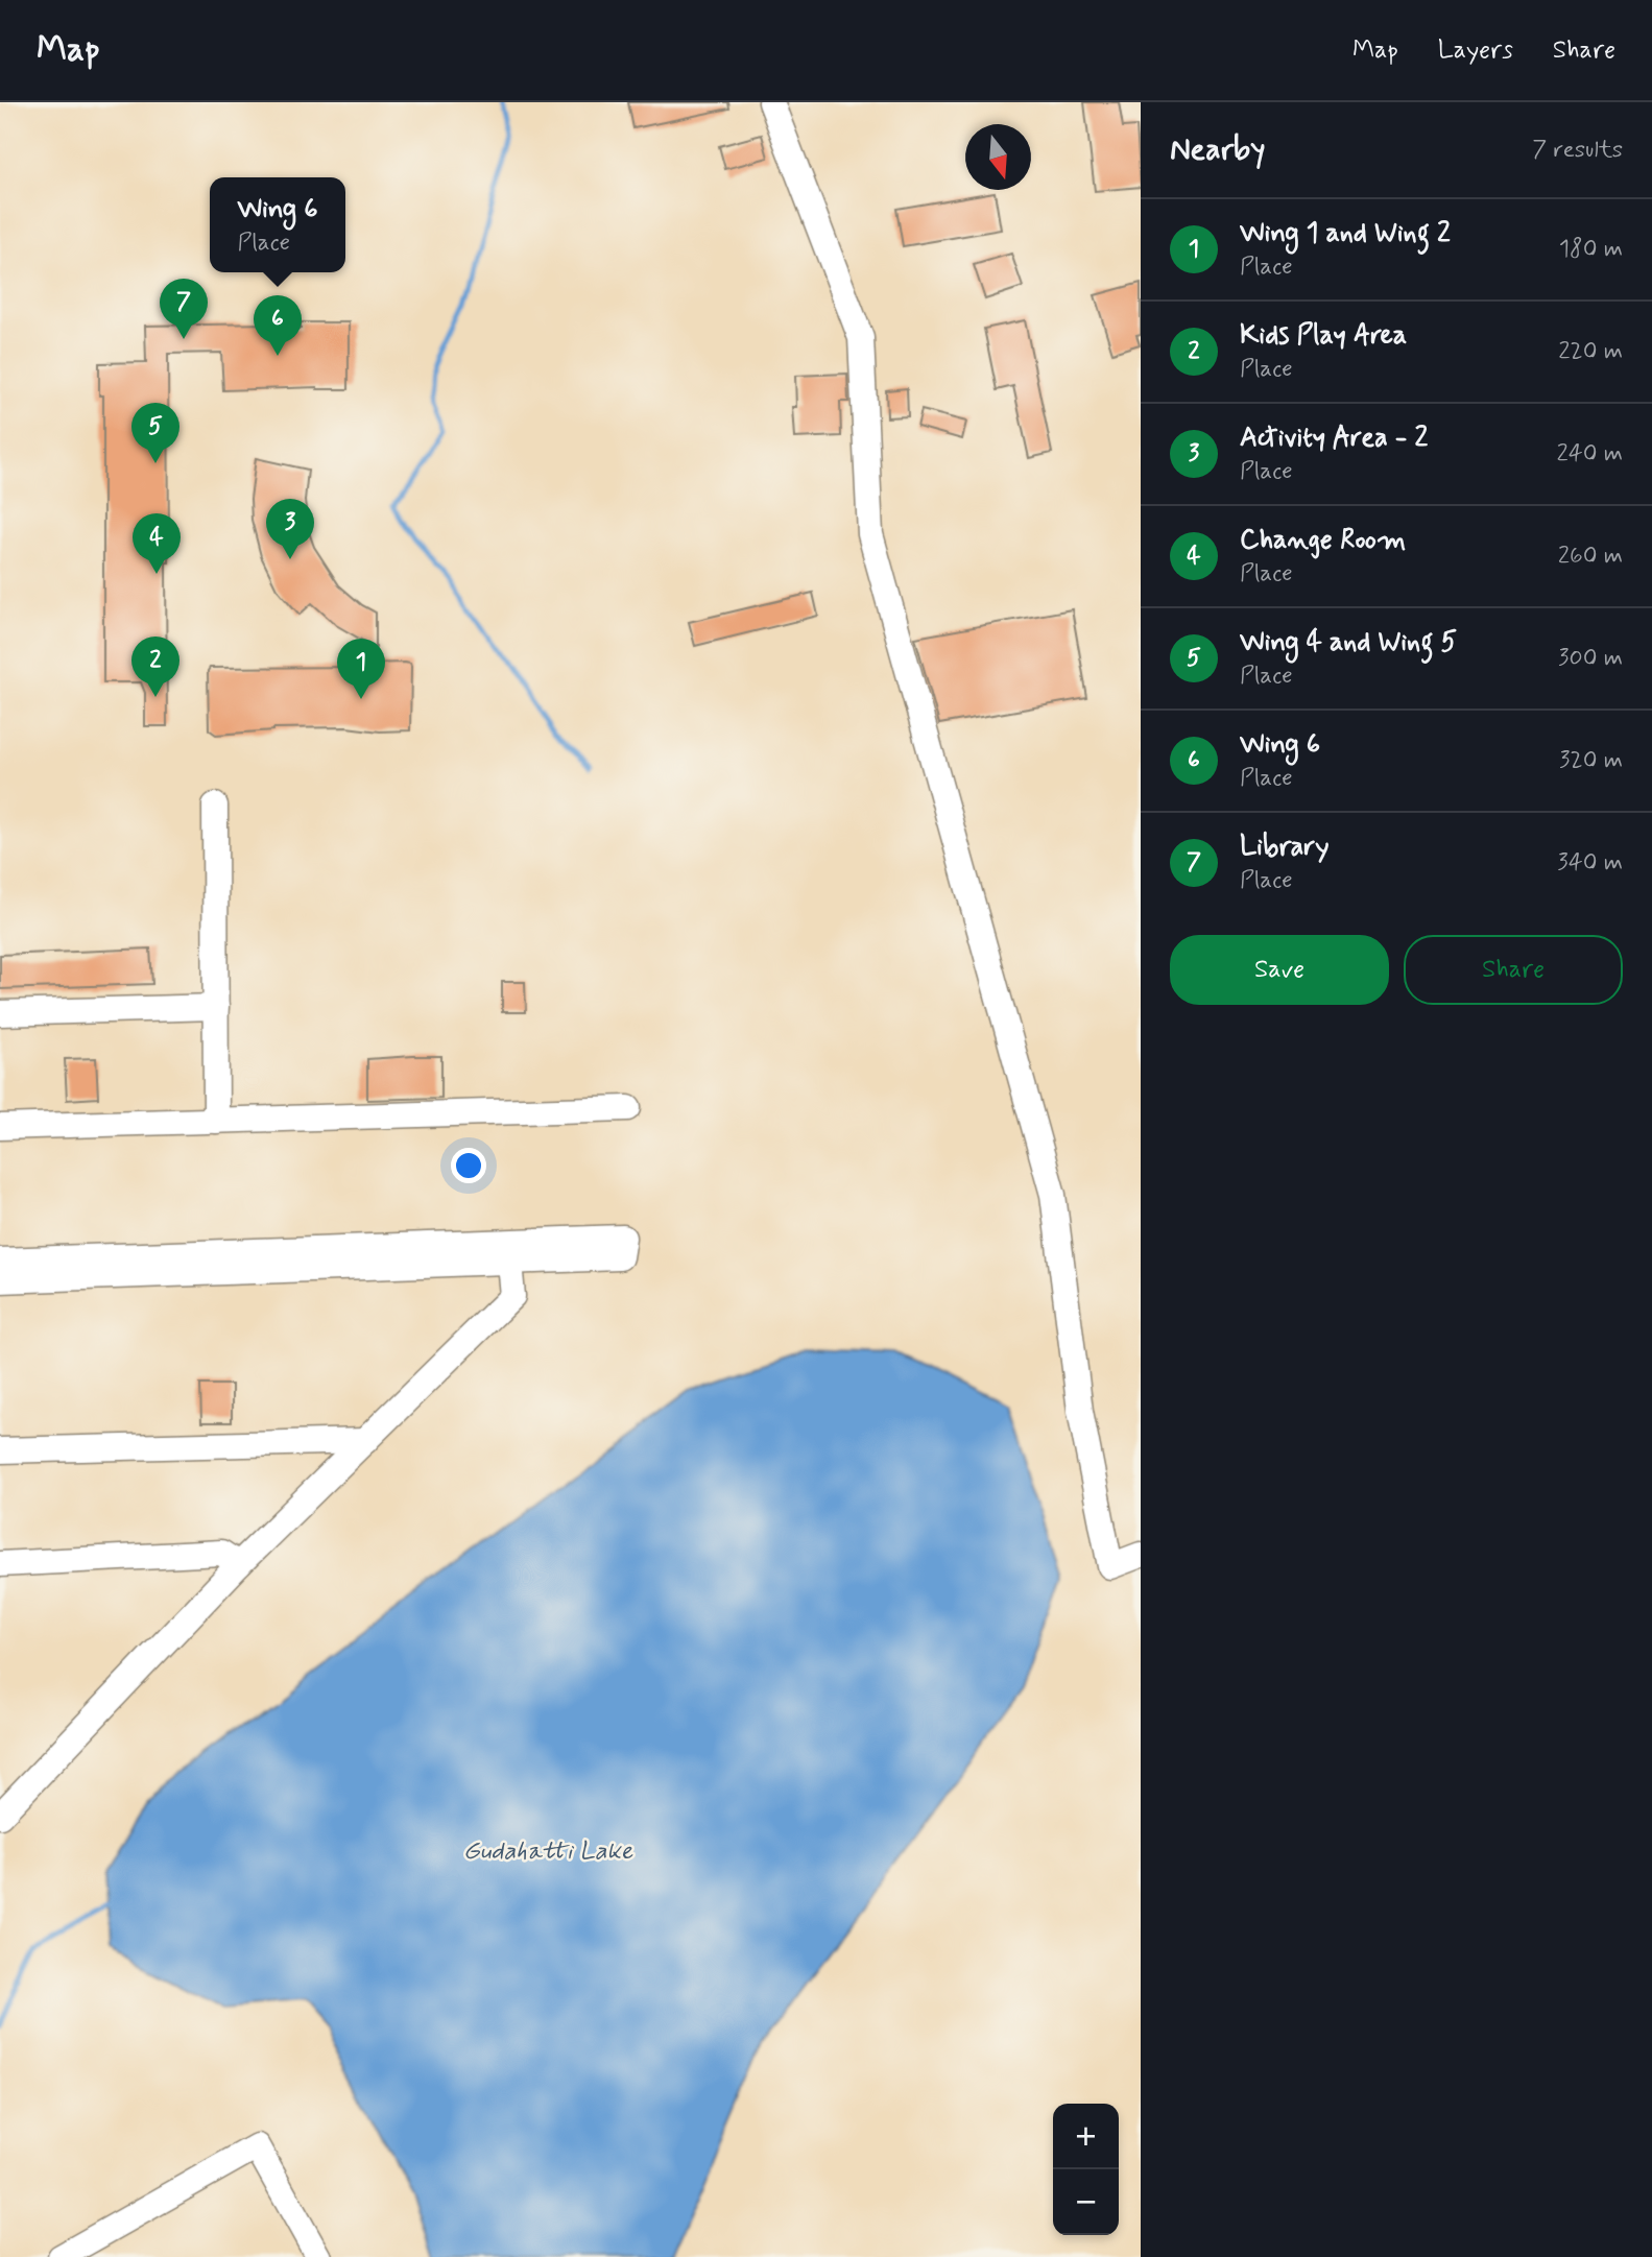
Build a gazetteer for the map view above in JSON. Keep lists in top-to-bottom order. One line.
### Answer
{"water":["Gudahatti Lake"],"north":"bottom","page":{"header":"Map","nav":["Map","Layers","Share"],"heading":["Nearby","7 results"],"popup":["Wing 6","Place"],"list":[{"mark":"1","name":"Wing 1 and Wing 2","note":"Place","value":"180 m"},{"mark":"2","name":"Kids Play Area","note":"Place","value":"220 m"},{"mark":"3","name":"Activity Area - 2","note":"Place","value":"240 m"},{"mark":"4","name":"Change Room","note":"Place","value":"260 m"},{"mark":"5","name":"Wing 4 and Wing 5","note":"Place","value":"300 m"},{"mark":"6","name":"Wing 6","note":"Place","value":"320 m"},{"mark":"7","name":"Library","note":"Place","value":"340 m"}],"pins":["7","6","5","3","4","2","1"],"buttons":["Save","Share"],"map_buttons":["+","−"]}}
